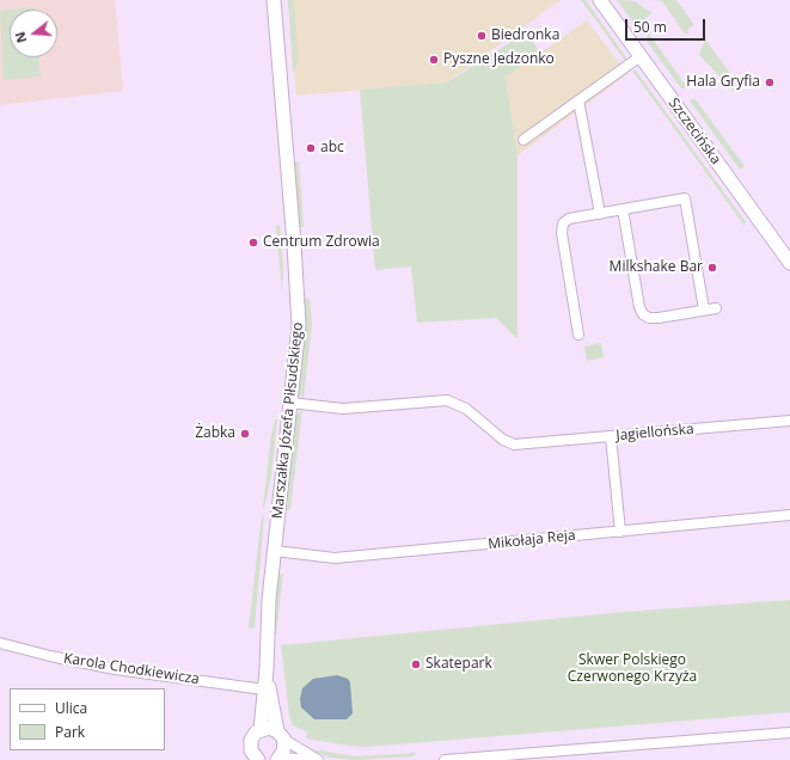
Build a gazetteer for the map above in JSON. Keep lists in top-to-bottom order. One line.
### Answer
{"streets":{"street":["Szczecińska","Marszałka Józefa Piłsudskiego","Jagiellońska","Mikołaja Reja","Karola Chodkiewicza"]},"crossings":[["Marszałka Józefa Piłsudskiego","Jagiellońska"],["Marszałka Józefa Piłsudskiego","Mikołaja Reja"],["Marszałka Józefa Piłsudskiego","Karola Chodkiewicza"]],"parks":["Skwer Polskiego Czerwonego Krzyża"],"places":["Biedronka","Pyszne Jedzonko","Hala Gryfia","abc","Centrum Zdrowia","Milkshake Bar","Żabka","Skatepark"],"legend":["Ulica","Park"],"scale_bar":"50 m","north":"left"}
